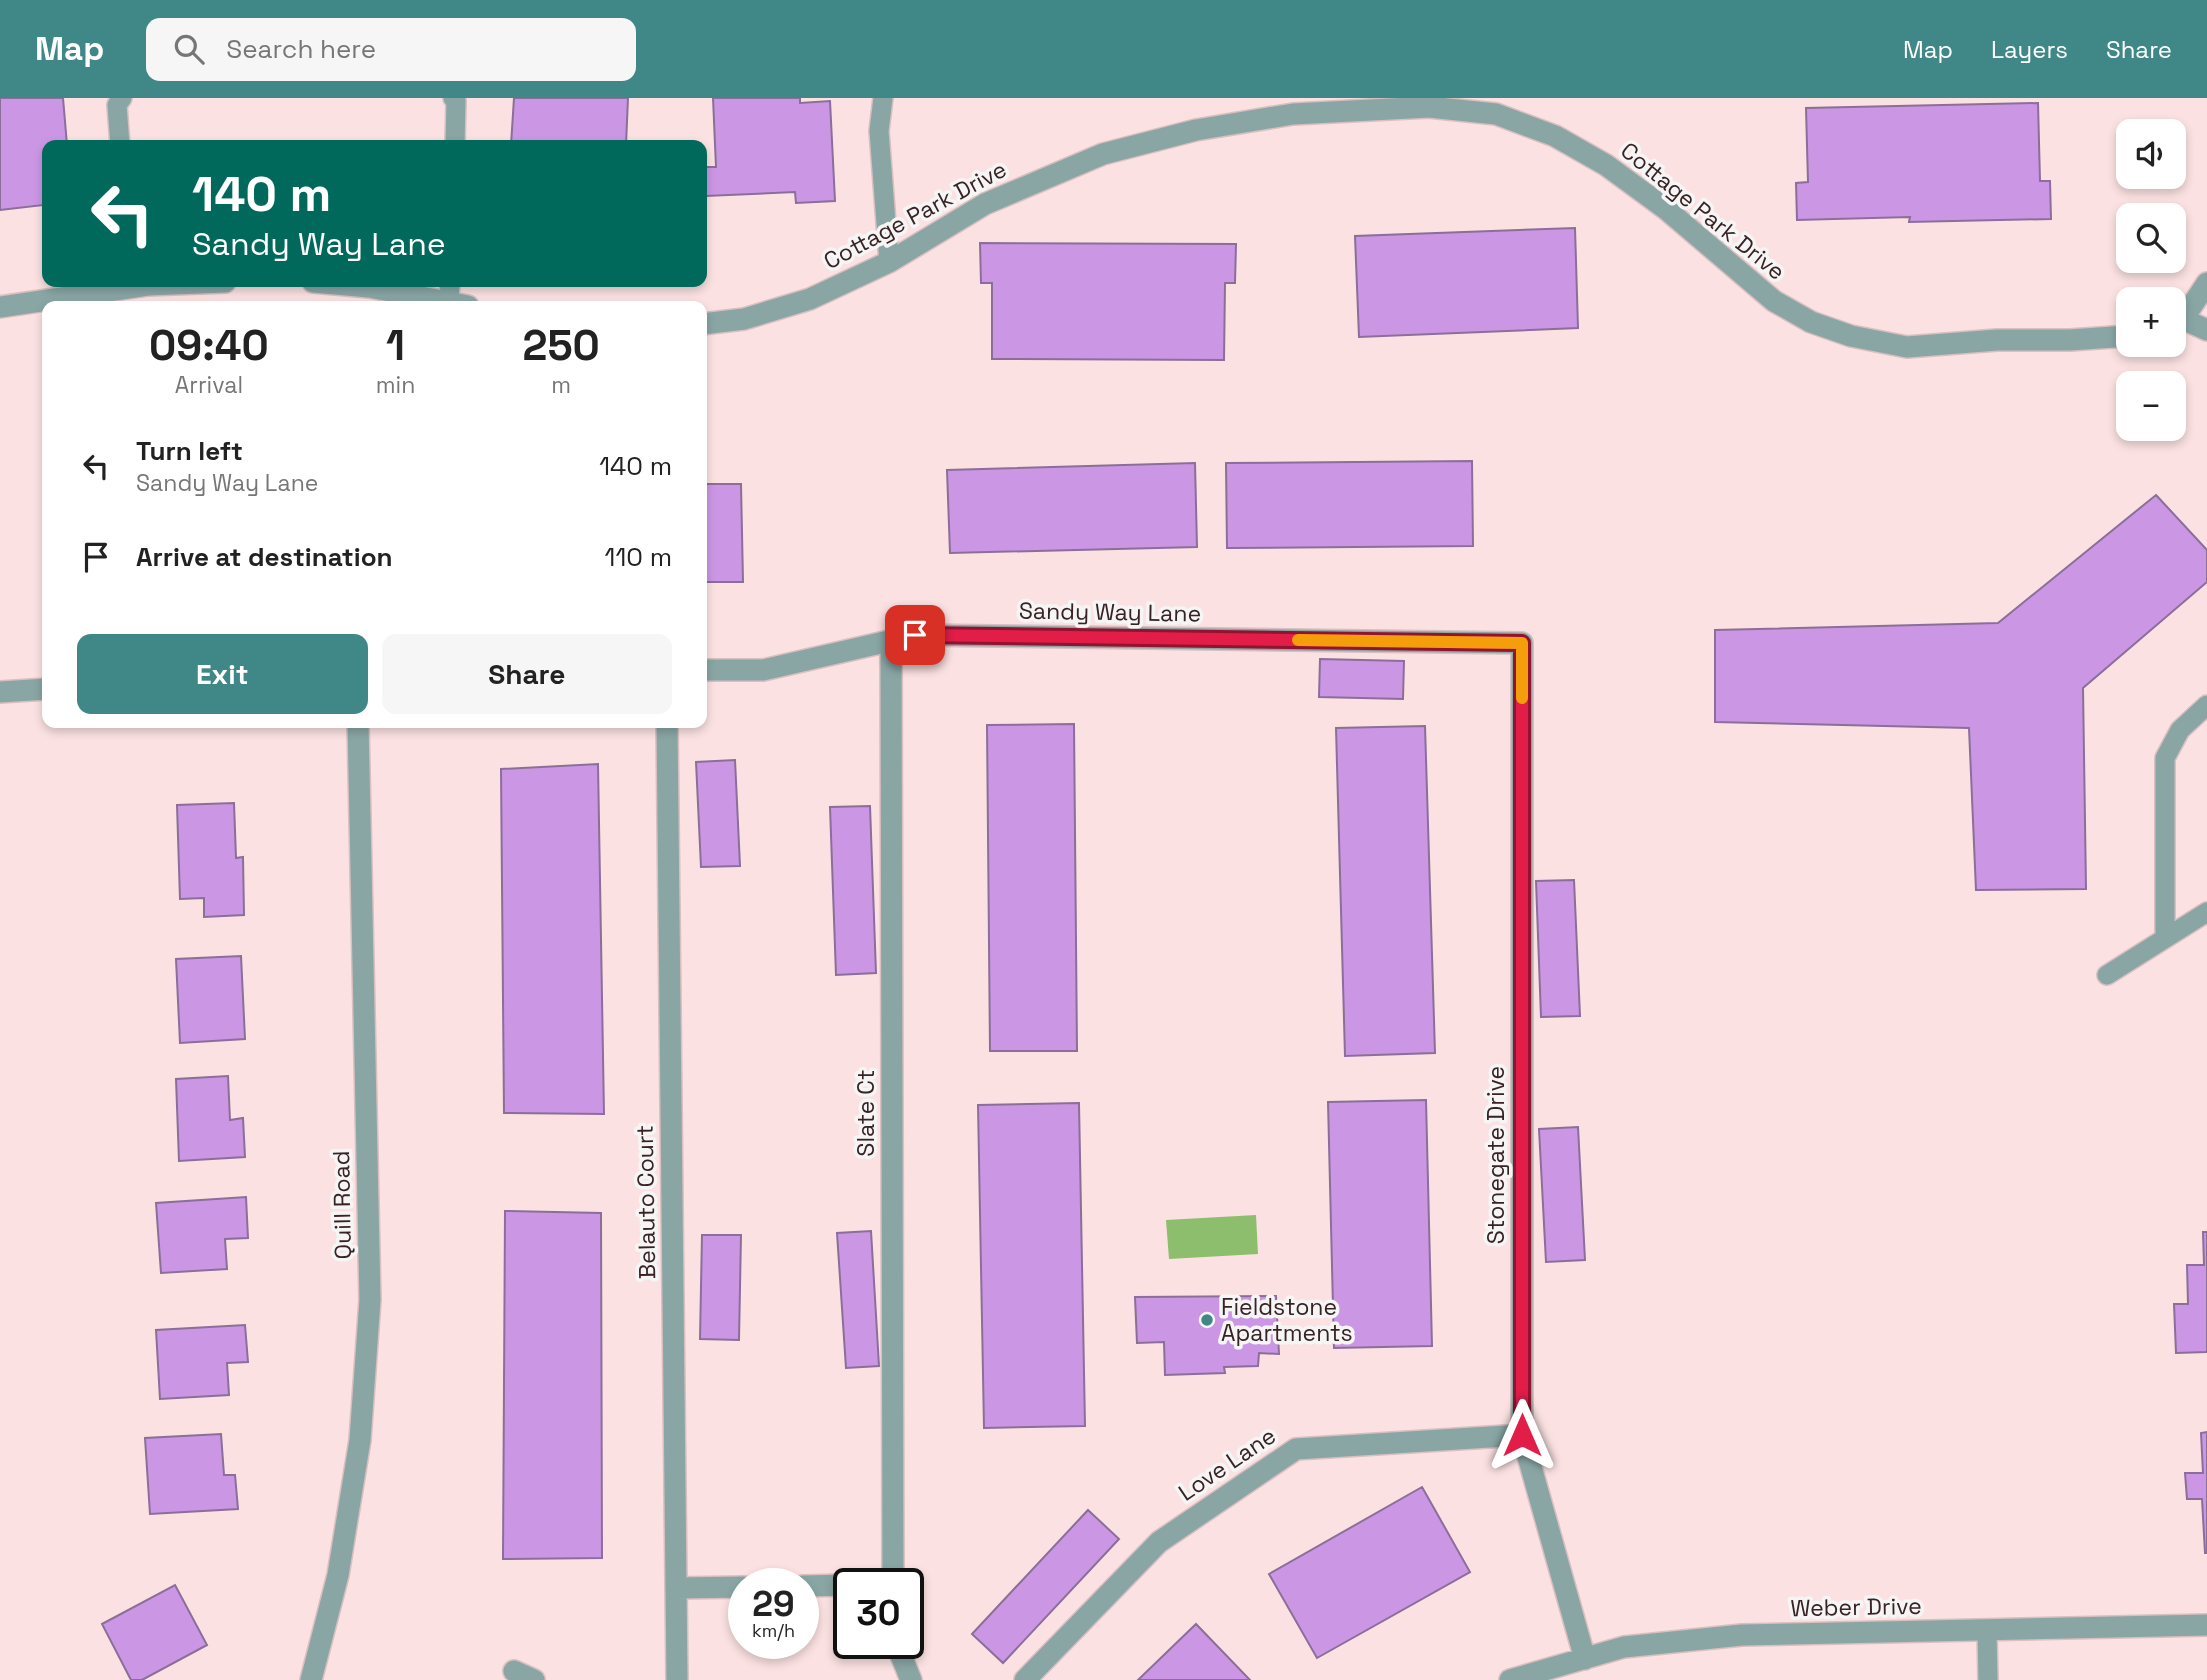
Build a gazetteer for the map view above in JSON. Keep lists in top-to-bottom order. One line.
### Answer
{"streets":{"street":["Cottage Park Drive","Sandy Way Lane","Slate Ct","Stonegate Drive","Belauto Court","Quill Road","Love Lane","Weber Drive"]},"crossings":[["Sandy Way Lane","Slate Ct"],["Sandy Way Lane","Stonegate Drive"],["Stonegate Drive","Love Lane"],["Stonegate Drive","Weber Drive"]],"places":["Fieldstone Apartments"],"page":{"header":"Map","search":"Search here","nav":["Map","Layers","Share"],"map_buttons":["+","−"],"turn":["140 m","Sandy Way Lane"],"eta":["09:40","Arrival","1","min","250","m"],"list":[{"name":"Turn left","note":"Sandy Way Lane","value":"140 m"},{"name":"Arrive at destination","value":"110 m"}],"buttons":["Exit","Share"],"speed":"29 km/h","limit":"30"}}
